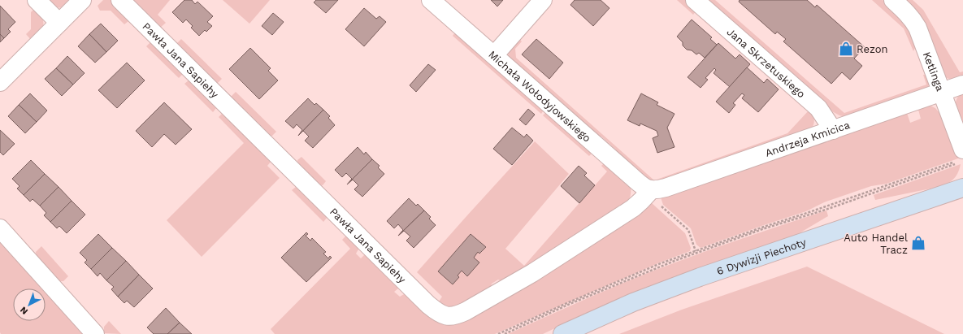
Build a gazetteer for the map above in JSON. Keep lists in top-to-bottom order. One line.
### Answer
{"streets":{"street":["Pawła Jana Sapiehy","Jana Skrzetuskiego","Ketlinga","Michała Wołodyjowskiego","Andrzeja Kmicica","6 Dywizji Piechoty"]},"crossings":[["Pawła Jana Sapiehy","Michała Wołodyjowskiego"],["Pawła Jana Sapiehy","Andrzeja Kmicica"],["Jana Skrzetuskiego","Andrzeja Kmicica"],["Ketlinga","Andrzeja Kmicica"],["Michała Wołodyjowskiego","Andrzeja Kmicica"]],"places":{"shop":["Rezon","Auto Handel Tracz"]},"north":"bottom left"}
